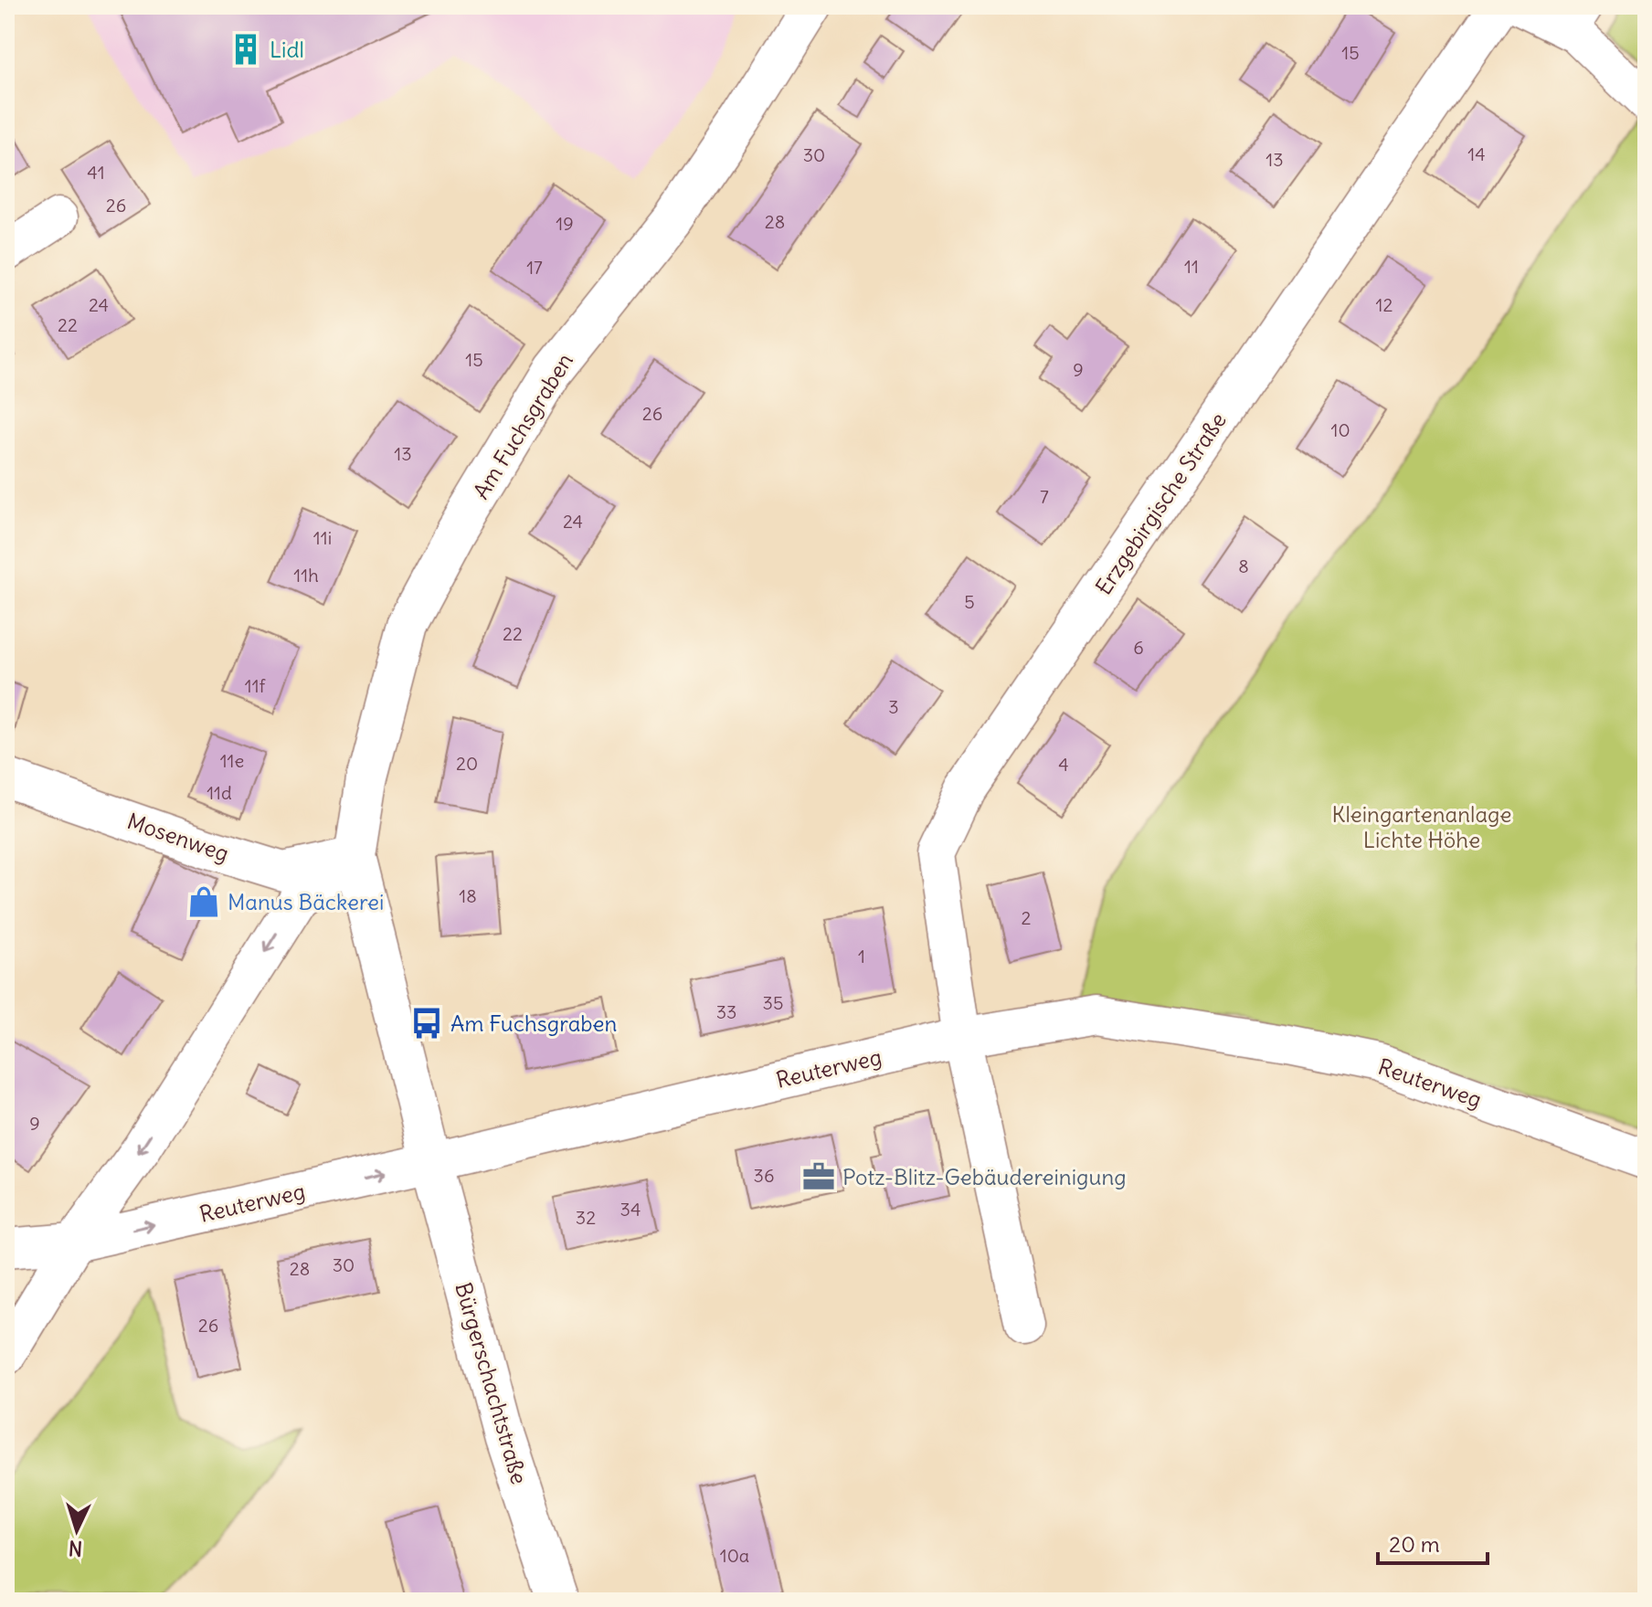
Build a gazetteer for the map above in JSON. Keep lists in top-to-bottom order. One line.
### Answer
{"streets":{"main road":["Am Fuchsgraben","Bürgerschachtstraße"],"street":["Erzgebirgische Straße","Mosenweg","Reuterweg"]},"crossings":[["Am Fuchsgraben","Mosenweg"],["Am Fuchsgraben","Reuterweg"],["Am Fuchsgraben","Bürgerschachtstraße"],["Erzgebirgische Straße","Reuterweg"],["Reuterweg","Bürgerschachtstraße"]],"parks":["Kleingartenanlage Lichte Höhe"],"places":{"building":["Lidl"],"shop":["Manus Bäckerei"],"bus stop":["Am Fuchsgraben"],"office":["Potz-Blitz-Gebäudereinigung"]},"house_numbers":["15","14","30","13","41","26","28","19","11","17","24","12","22","15","9","26","10","13","7","24","11i","8","11h","5","22","6","11f","3","11e","20","4","11d","18","2","1","35","33","9","36","34","32","30","28","26","10a"],"scale_bar":"20 m","north":"bottom"}
